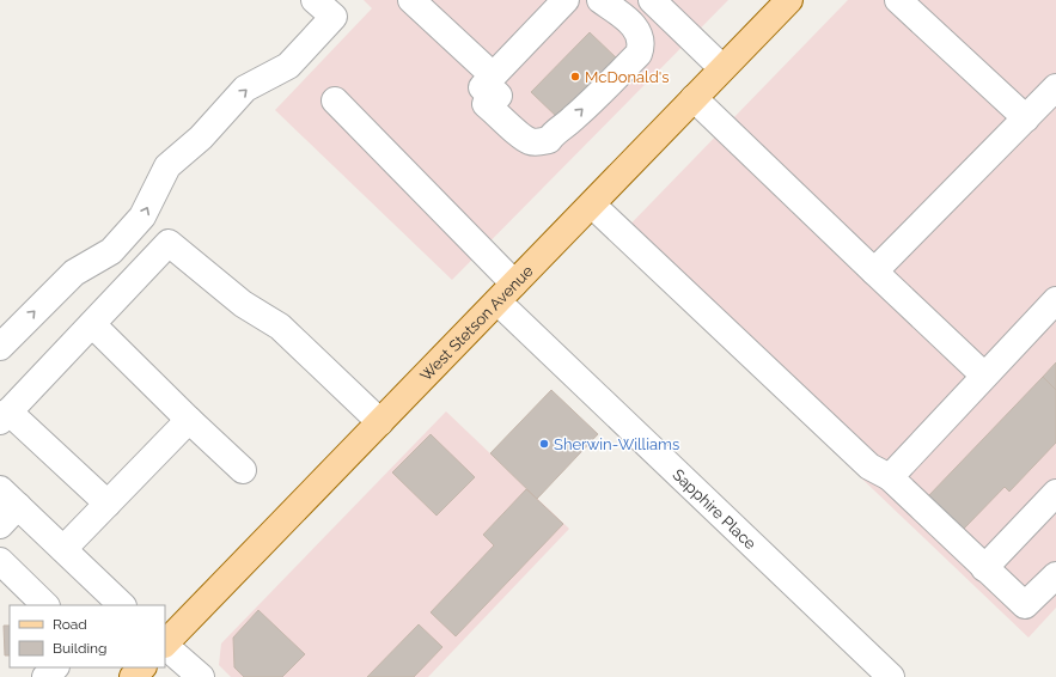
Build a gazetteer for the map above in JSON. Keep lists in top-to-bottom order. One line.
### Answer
{"streets":{"main road":["West Stetson Avenue"],"street":["Sapphire Place"]},"crossings":[["West Stetson Avenue","Sapphire Place"]],"places":["McDonald's","Sherwin-Williams"],"legend":["Road","Building"]}
